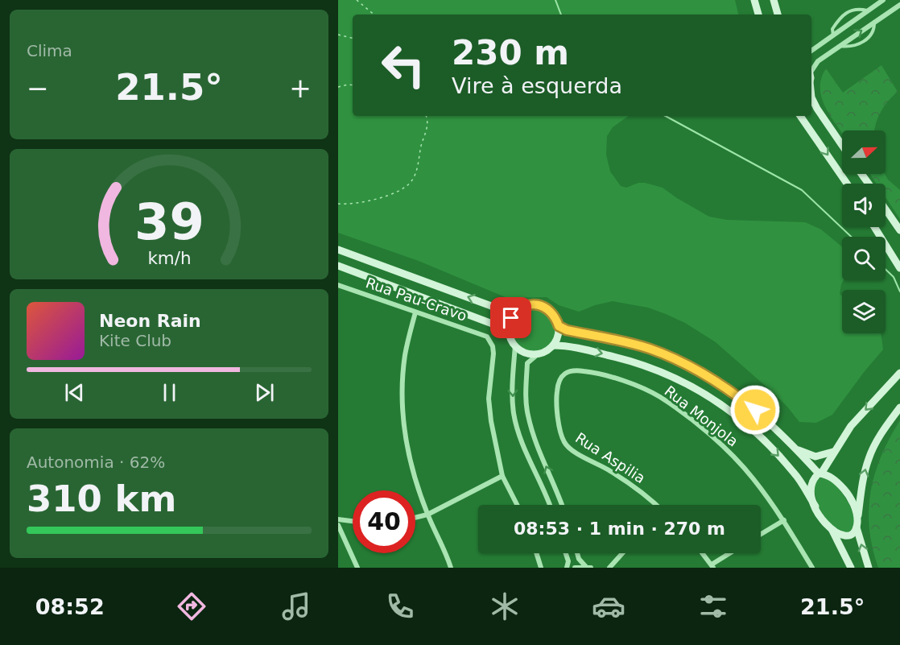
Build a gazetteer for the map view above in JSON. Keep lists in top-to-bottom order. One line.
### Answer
{"streets":{"street":["Rua Pau-Cravo","Rua Monjola","Rua Aspilia"]},"crossings":[["Rua Monjola","Rua Aspilia"]],"north":"right","page":{"tile":["Clima",["Autonomia · 62%","310 km"]],"turn":["230 m","Vire à esquerda"],"heat":["−","21.5°","+"],"song":["Neon Rain","Kite Club"],"limit":"40","trip":"08:53 · 1 min · 270 m","tabs":["08:52","21.5°"],"gauge":["39","km/h"]}}
